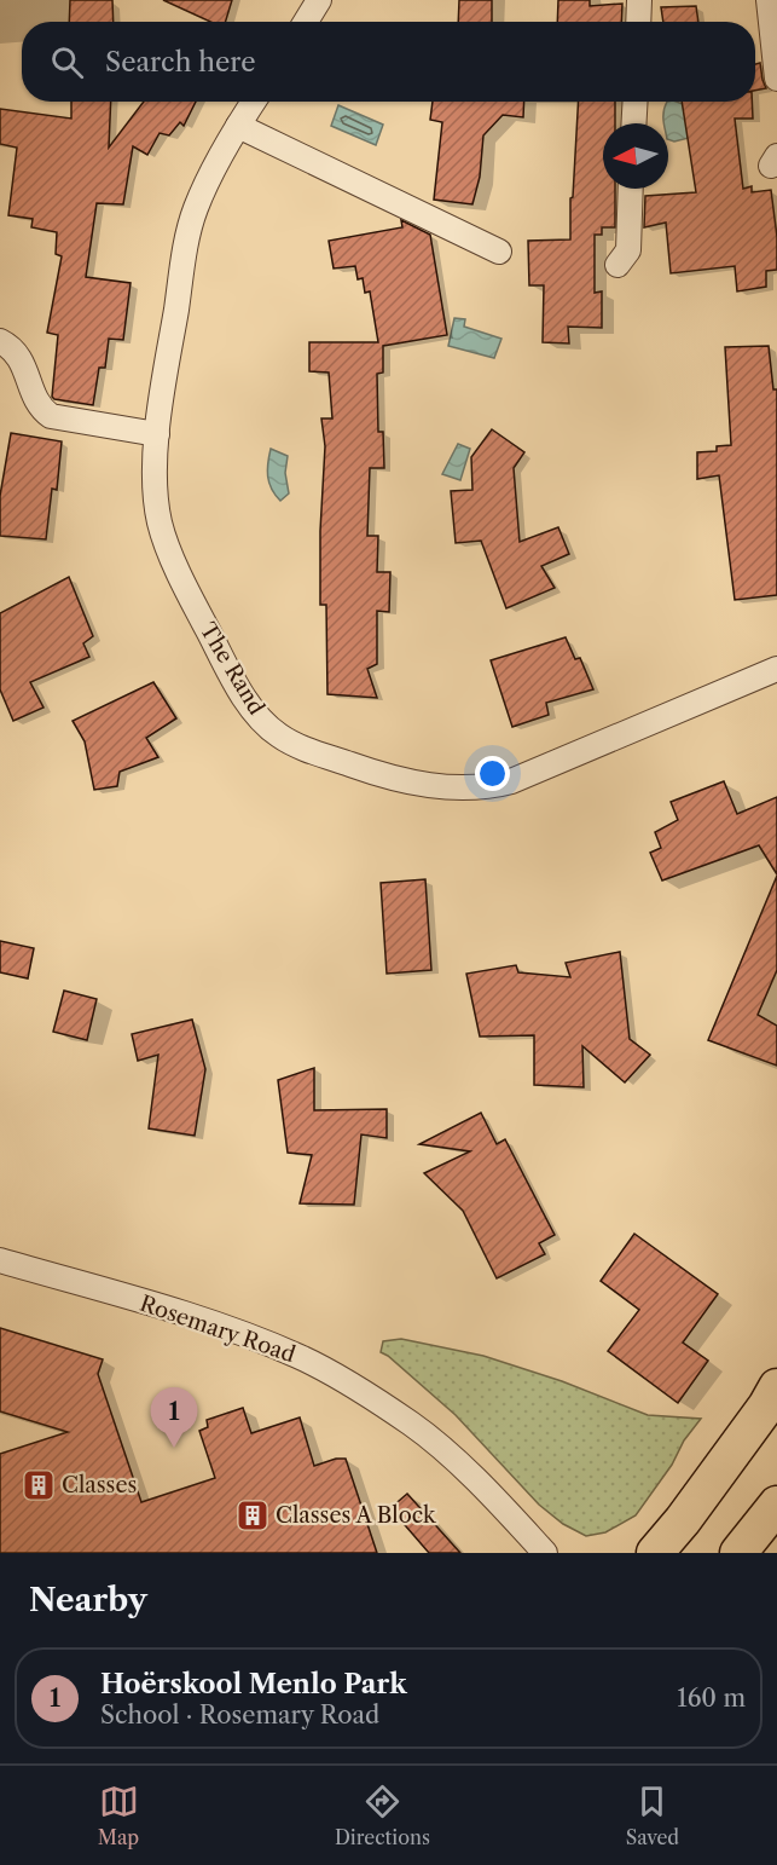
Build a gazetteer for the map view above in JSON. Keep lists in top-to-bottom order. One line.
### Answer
{"streets":{"street":["The Rand","Rosemary Road"]},"places":{"building":["Classes","Classes A Block"]},"north":"left","page":{"search":"Search here","pins":"1","heading":"Nearby","list":[{"mark":"1","name":"Hoërskool Menlo Park","note":"School · Rosemary Road","value":"160 m"}],"nav":["Map","Directions","Saved"]}}
